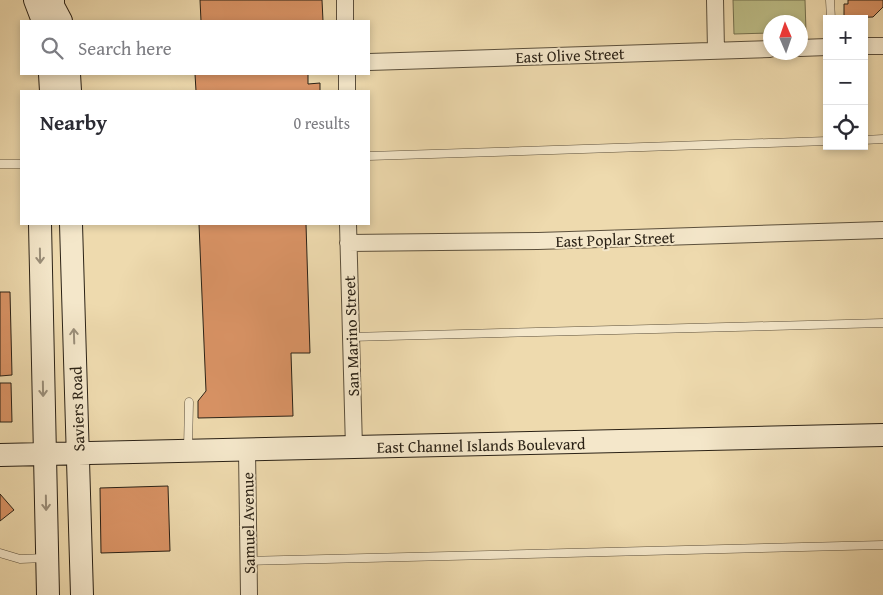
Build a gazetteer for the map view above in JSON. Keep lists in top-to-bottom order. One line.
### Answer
{"streets":{"main road":["Saviers Road","East Channel Islands Boulevard"],"street":["East Olive Street","East Poplar Street","San Marino Street","Samuel Avenue"]},"crossings":[["East Poplar Street","San Marino Street"],["San Marino Street","East Channel Islands Boulevard"],["Saviers Road","East Channel Islands Boulevard"],["East Channel Islands Boulevard","Samuel Avenue"]],"north":"top","page":{"map_buttons":["+","−"],"search":"Search here","heading":["Nearby","0 results"]}}
